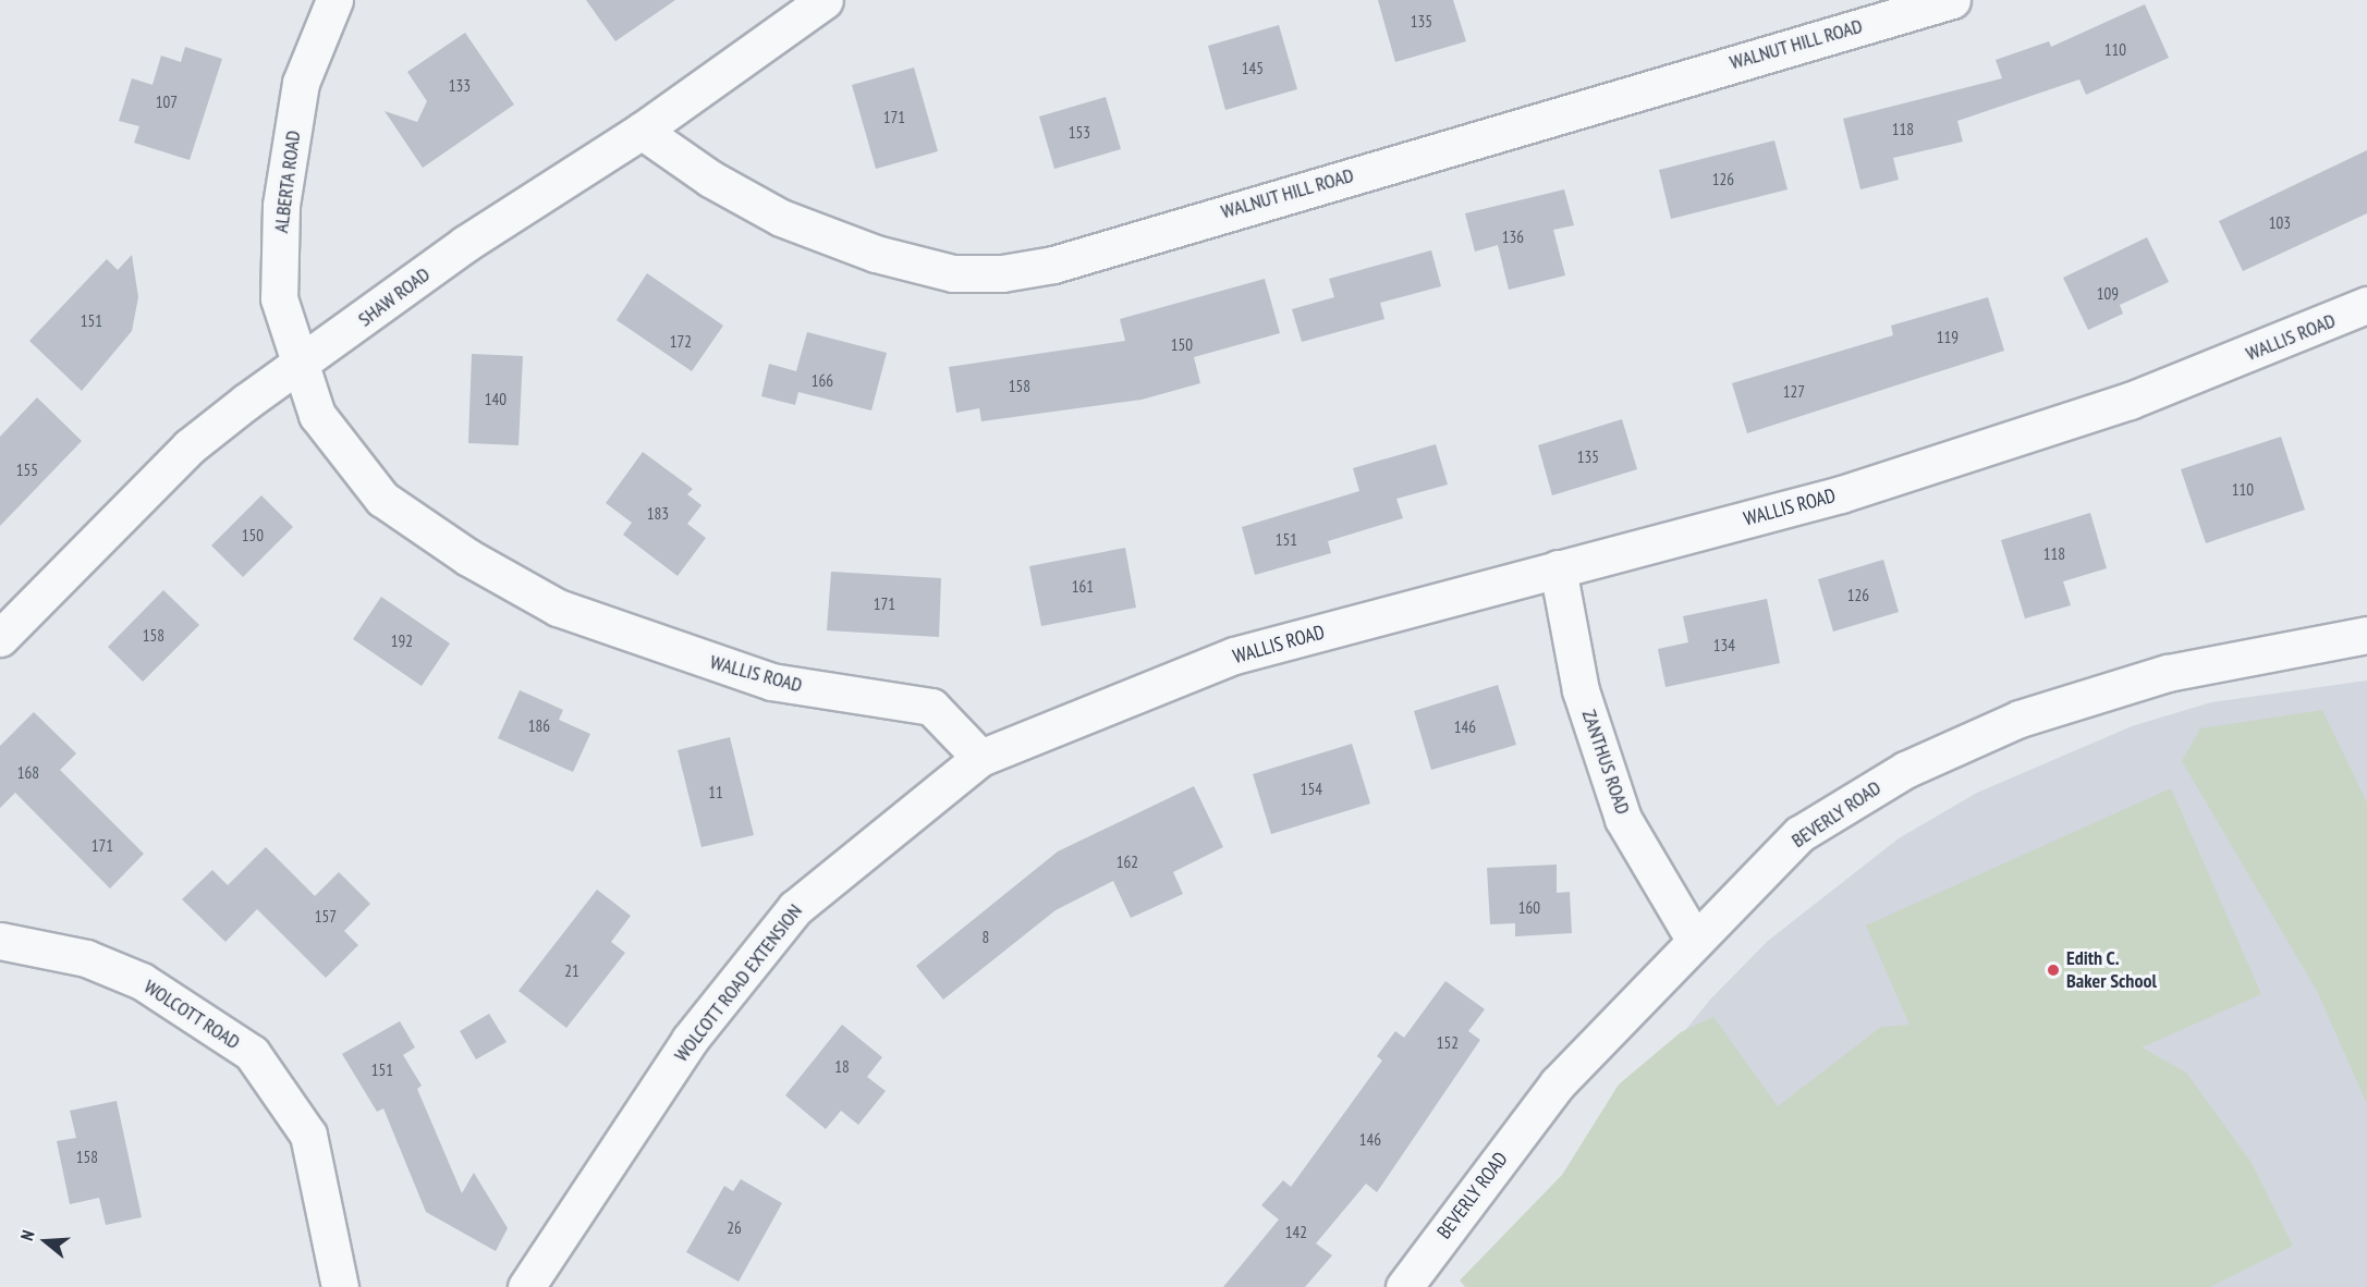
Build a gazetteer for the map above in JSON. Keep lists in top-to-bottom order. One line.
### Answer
{"streets":{"street":["WALNUT HILL ROAD","ALBERTA ROAD","SHAW ROAD","WALLIS ROAD","ZANTHUS ROAD","BEVERLY ROAD","WOLCOTT ROAD EXTENSION","WOLCOTT ROAD"]},"crossings":[["WALNUT HILL ROAD","SHAW ROAD"],["ALBERTA ROAD","SHAW ROAD"],["ALBERTA ROAD","WALLIS ROAD"],["SHAW ROAD","WALLIS ROAD"],["WALLIS ROAD","ZANTHUS ROAD"],["WALLIS ROAD","WOLCOTT ROAD EXTENSION"],["ZANTHUS ROAD","BEVERLY ROAD"]],"places":["Edith C. Baker School"],"house_numbers":["135","110","145","133","107","171","118","153","126","103","136","109","151","119","172","150","166","158","127","140","135","155","110","183","150","151","118","161","126","171","158","192","134","186","146","168","154","11","171","162","160","157","8","21","152","18","151","146","158","26","142"],"north":"left"}
